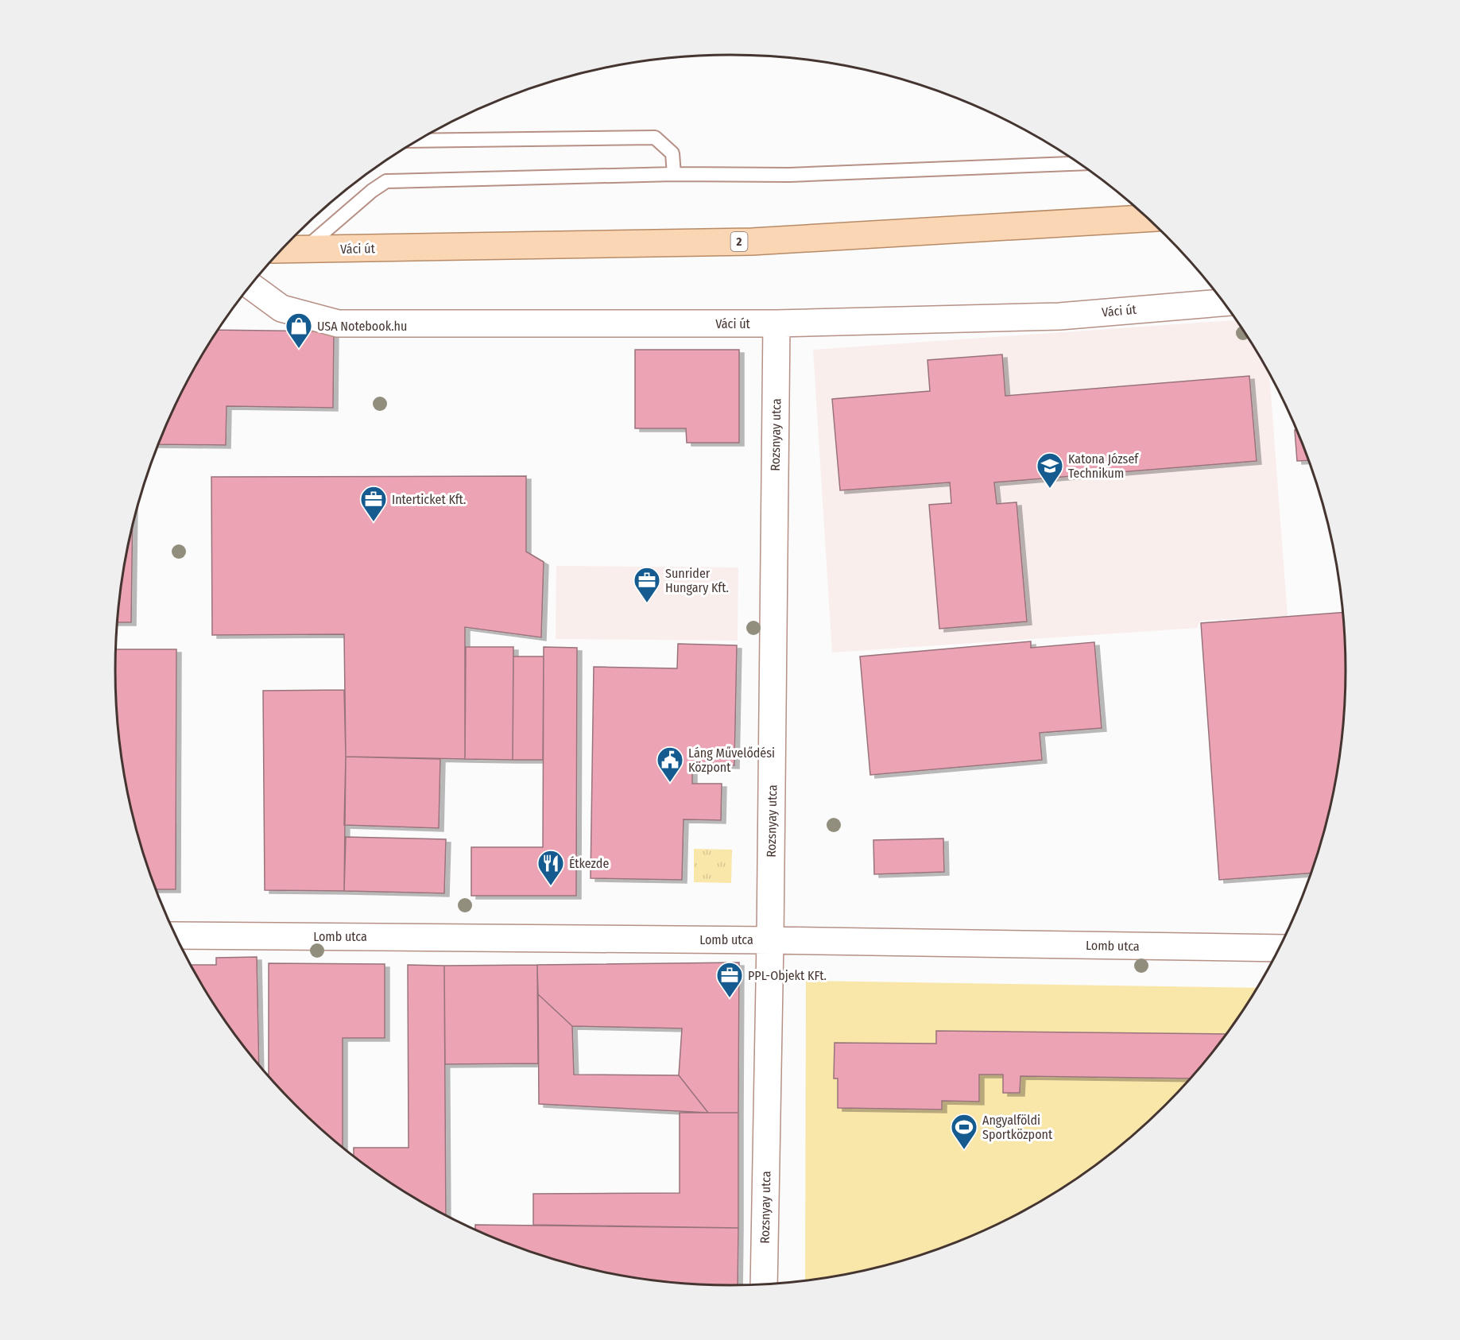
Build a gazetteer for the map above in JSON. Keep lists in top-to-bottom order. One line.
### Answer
{"streets":{"main road":["2","Váci út"],"street":["Rozsnyay utca","Lomb utca"]},"crossings":[["Váci út","Rozsnyay utca"],["Rozsnyay utca","Lomb utca"]],"places":{"shop":["USA Notebook.hu"],"school or university":["Katona József Technikum"],"office":["Interticket Kft.","Sunrider Hungary Kft.","PPL-Objekt KFt."],"public building":["Láng Művelődési Központ"],"restaurant":["Étkezde"],"sports":["Angyalföldi Sportközpont"]}}
